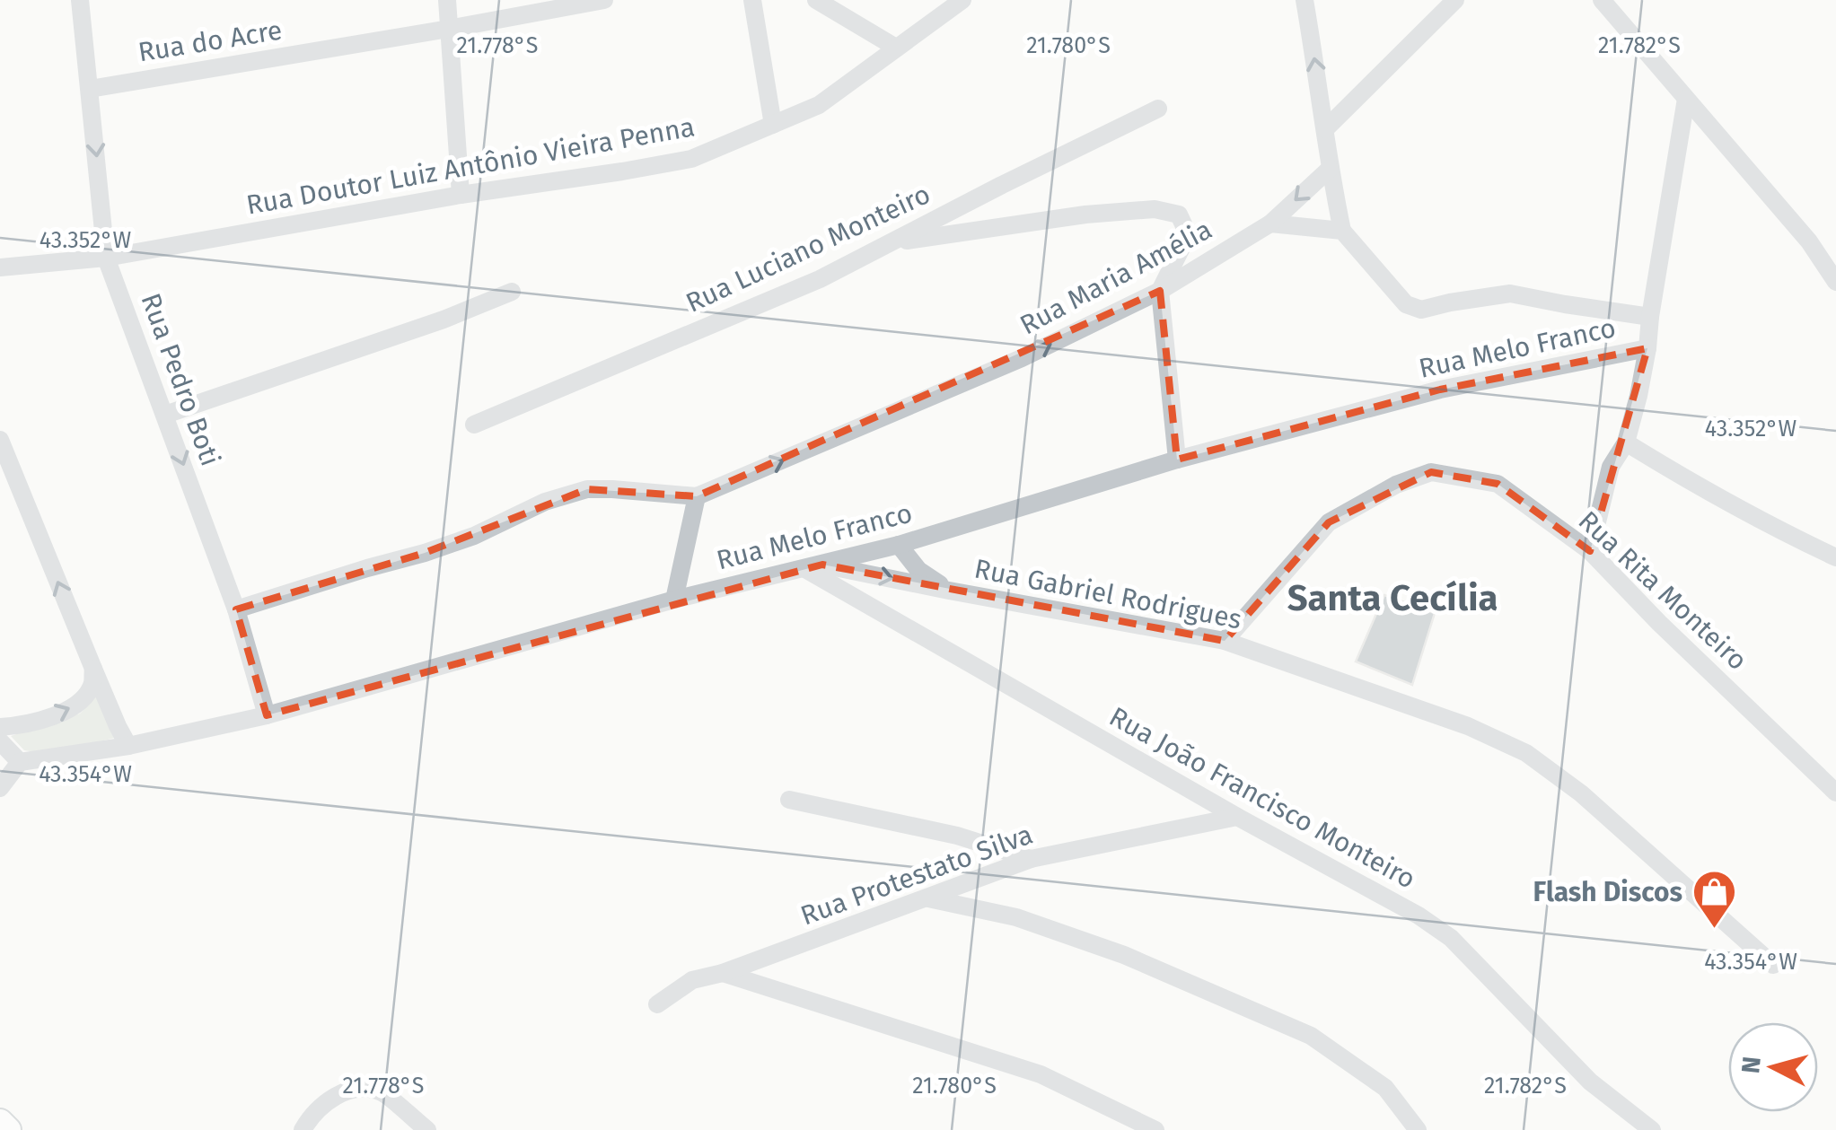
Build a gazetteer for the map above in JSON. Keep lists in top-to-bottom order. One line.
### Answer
{"streets":{"street":["Rua do Acre","Rua Doutor Luiz Antônio Vieira Penna","Rua Luciano Monteiro","Rua Maria Amélia","Rua Melo Franco","Rua Pedro Boti","Rua Rita Monteiro","Rua Gabriel Rodrigues","Rua João Francisco Monteiro","Rua Protestato Silva"]},"crossings":[["Rua do Acre","Rua Pedro Boti"],["Rua Doutor Luiz Antônio Vieira Penna","Rua Pedro Boti"],["Rua Melo Franco","Rua Pedro Boti"],["Rua Melo Franco","Rua Gabriel Rodrigues"],["Rua Melo Franco","Rua João Francisco Monteiro"],["Rua Rita Monteiro","Rua Gabriel Rodrigues"],["Rua Gabriel Rodrigues","Rua João Francisco Monteiro"],["Rua João Francisco Monteiro","Rua Protestato Silva"]],"districts":["Santa Cecília"],"places":{"shop":["Flash Discos"]},"north":"left","coordinates":["21.778°S","21.780°S","21.782°S","43.352°W","43.354°W"]}
